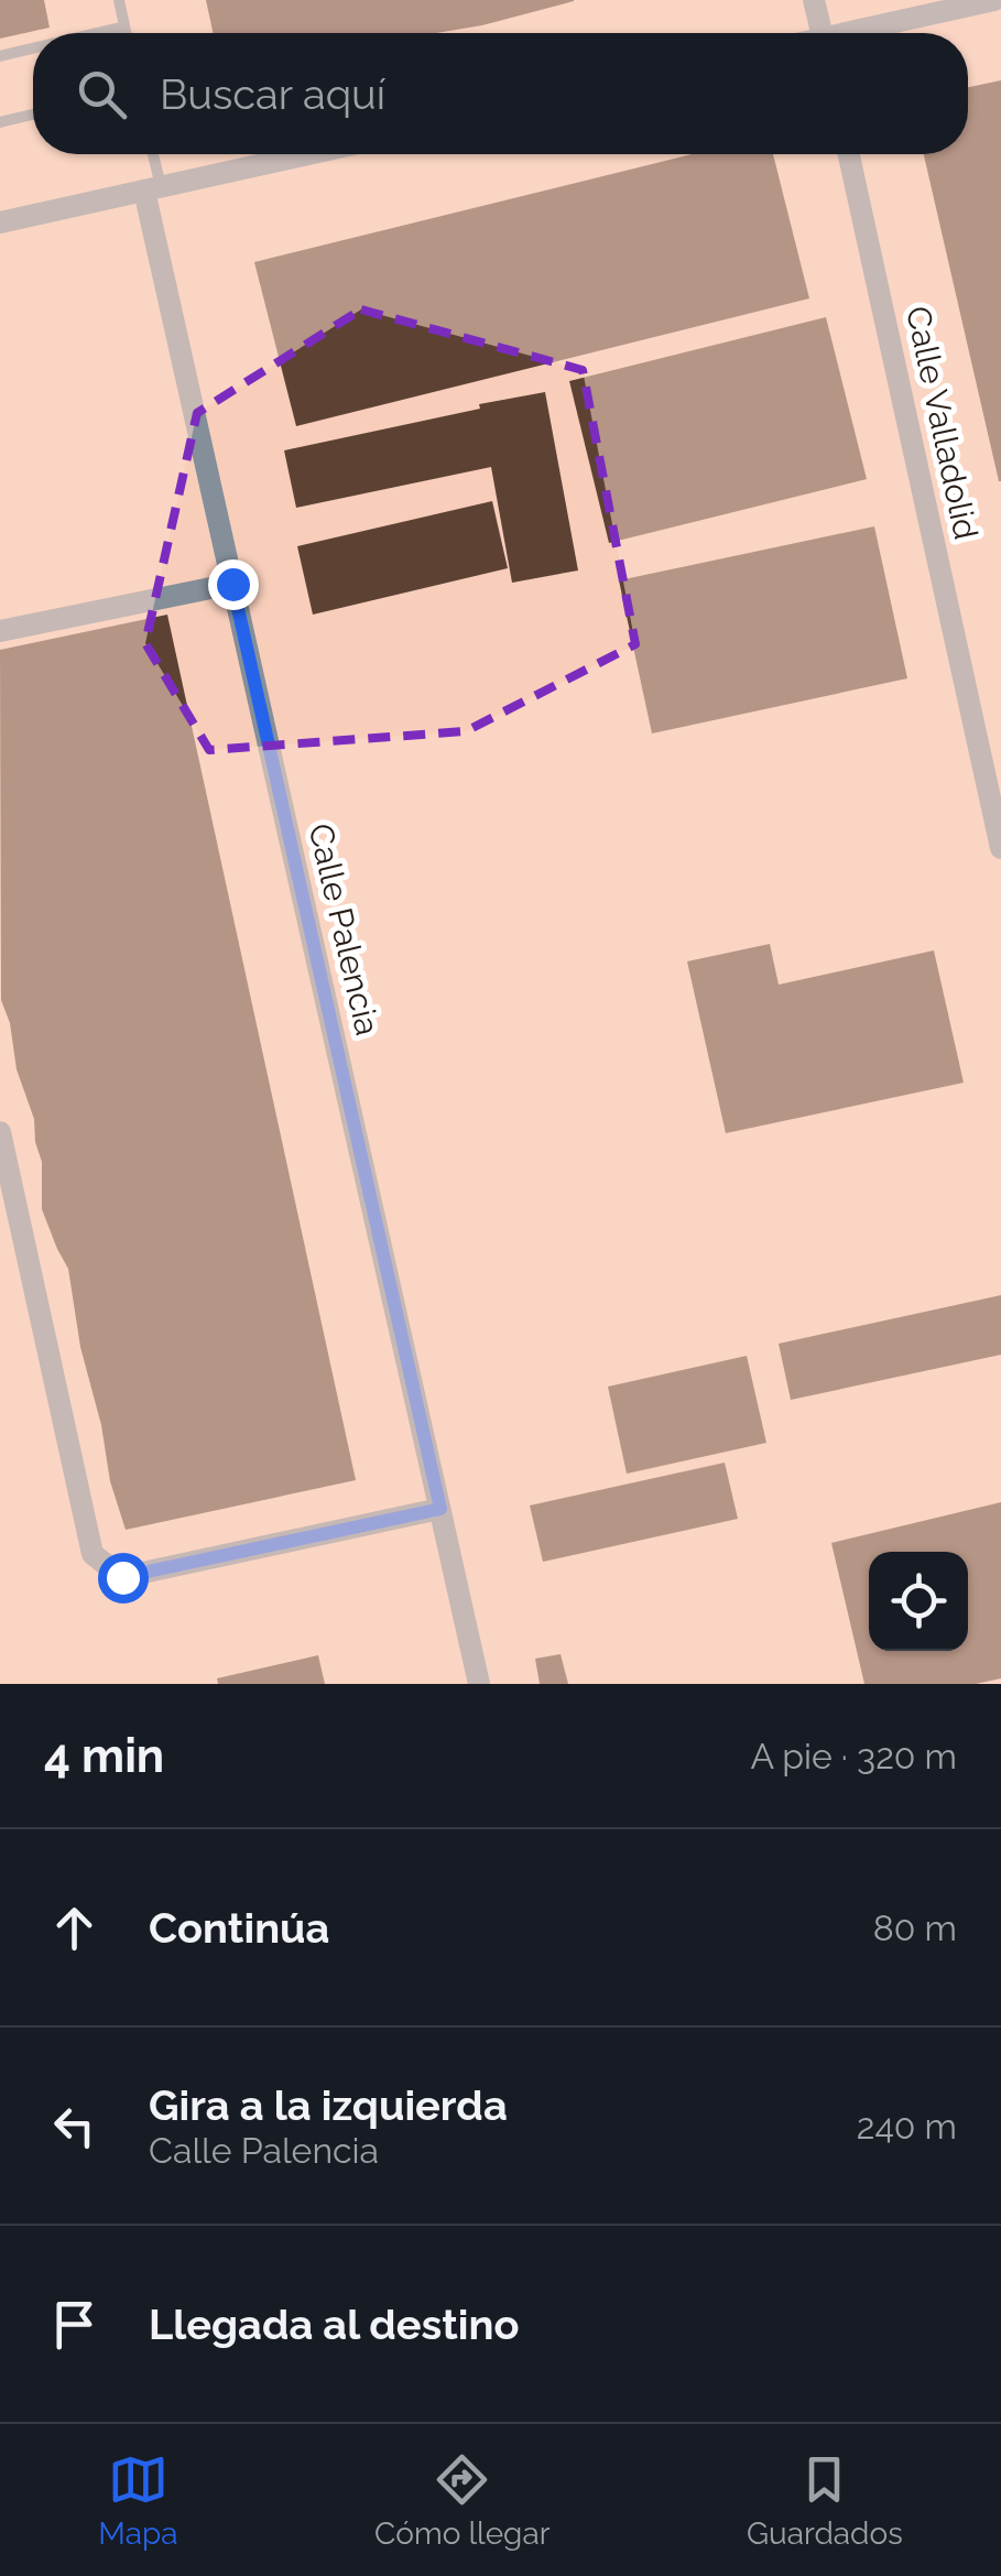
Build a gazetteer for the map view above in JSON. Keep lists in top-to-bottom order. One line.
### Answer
{"streets":{"street":["Calle Valladolid","Calle Palencia"]},"page":{"search":"Buscar aquí","heading":["4 min","A pie · 320 m"],"list":[["Continúa","80 m"],["Gira a la izquierda","Calle Palencia","240 m"],"Llegada al destino"],"nav":["Mapa","Cómo llegar","Guardados"]}}
